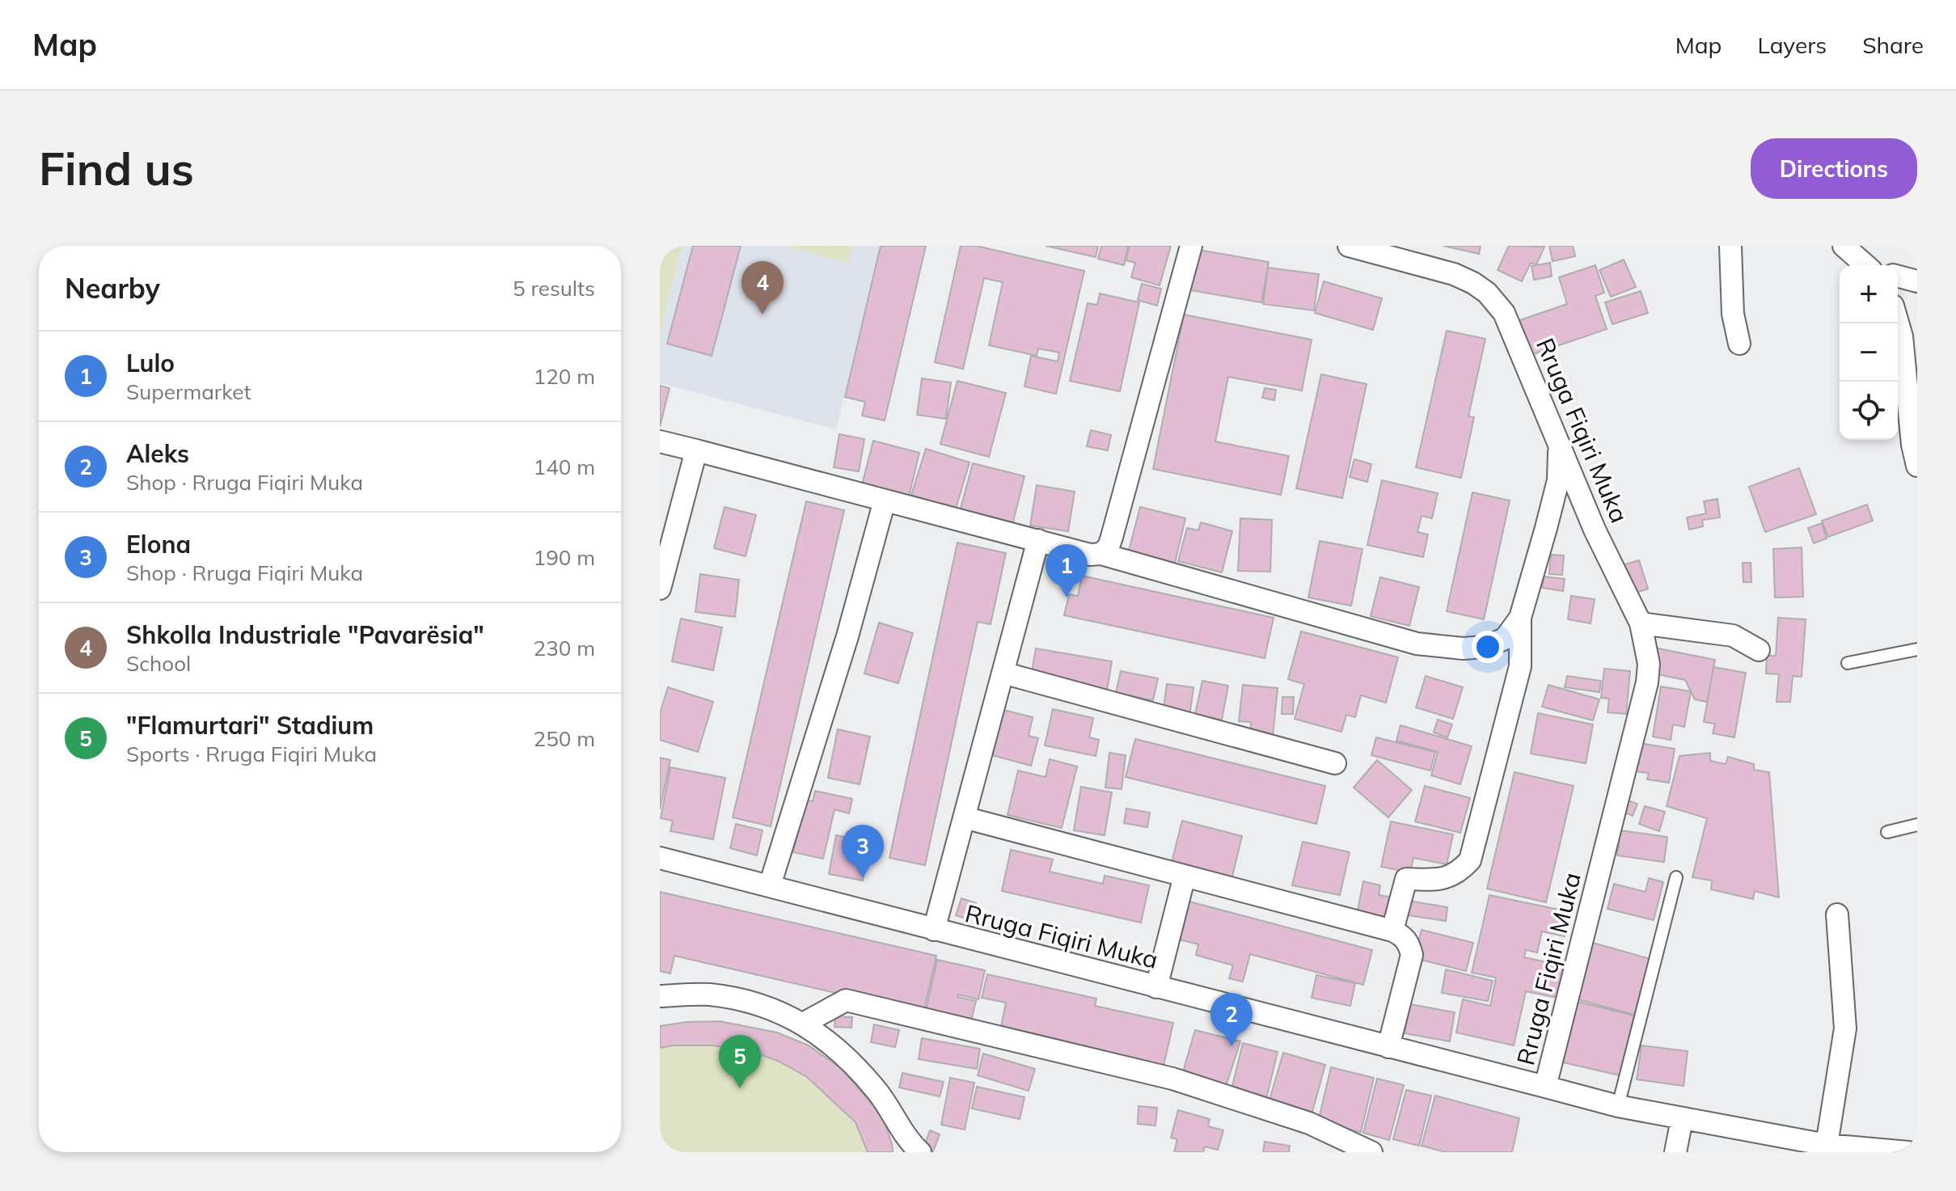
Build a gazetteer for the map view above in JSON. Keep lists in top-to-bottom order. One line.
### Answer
{"streets":{"street":["Rruga Fiqiri Muka"]},"page":{"header":"Map","nav":["Map","Layers","Share"],"buttons":"Directions","title":"Find us","heading":["Nearby","5 results"],"pins":["4","1","3","2","5"],"map_buttons":["+","−"],"list":[{"mark":"1","name":"Lulo","note":"Supermarket","value":"120 m"},{"mark":"2","name":"Aleks","note":"Shop · Rruga Fiqiri Muka","value":"140 m"},{"mark":"3","name":"Elona","note":"Shop · Rruga Fiqiri Muka","value":"190 m"},{"mark":"4","name":"Shkolla Industriale \"Pavarësia\"","note":"School","value":"230 m"},{"mark":"5","name":"\"Flamurtari\" Stadium","note":"Sports · Rruga Fiqiri Muka","value":"250 m"}]}}
